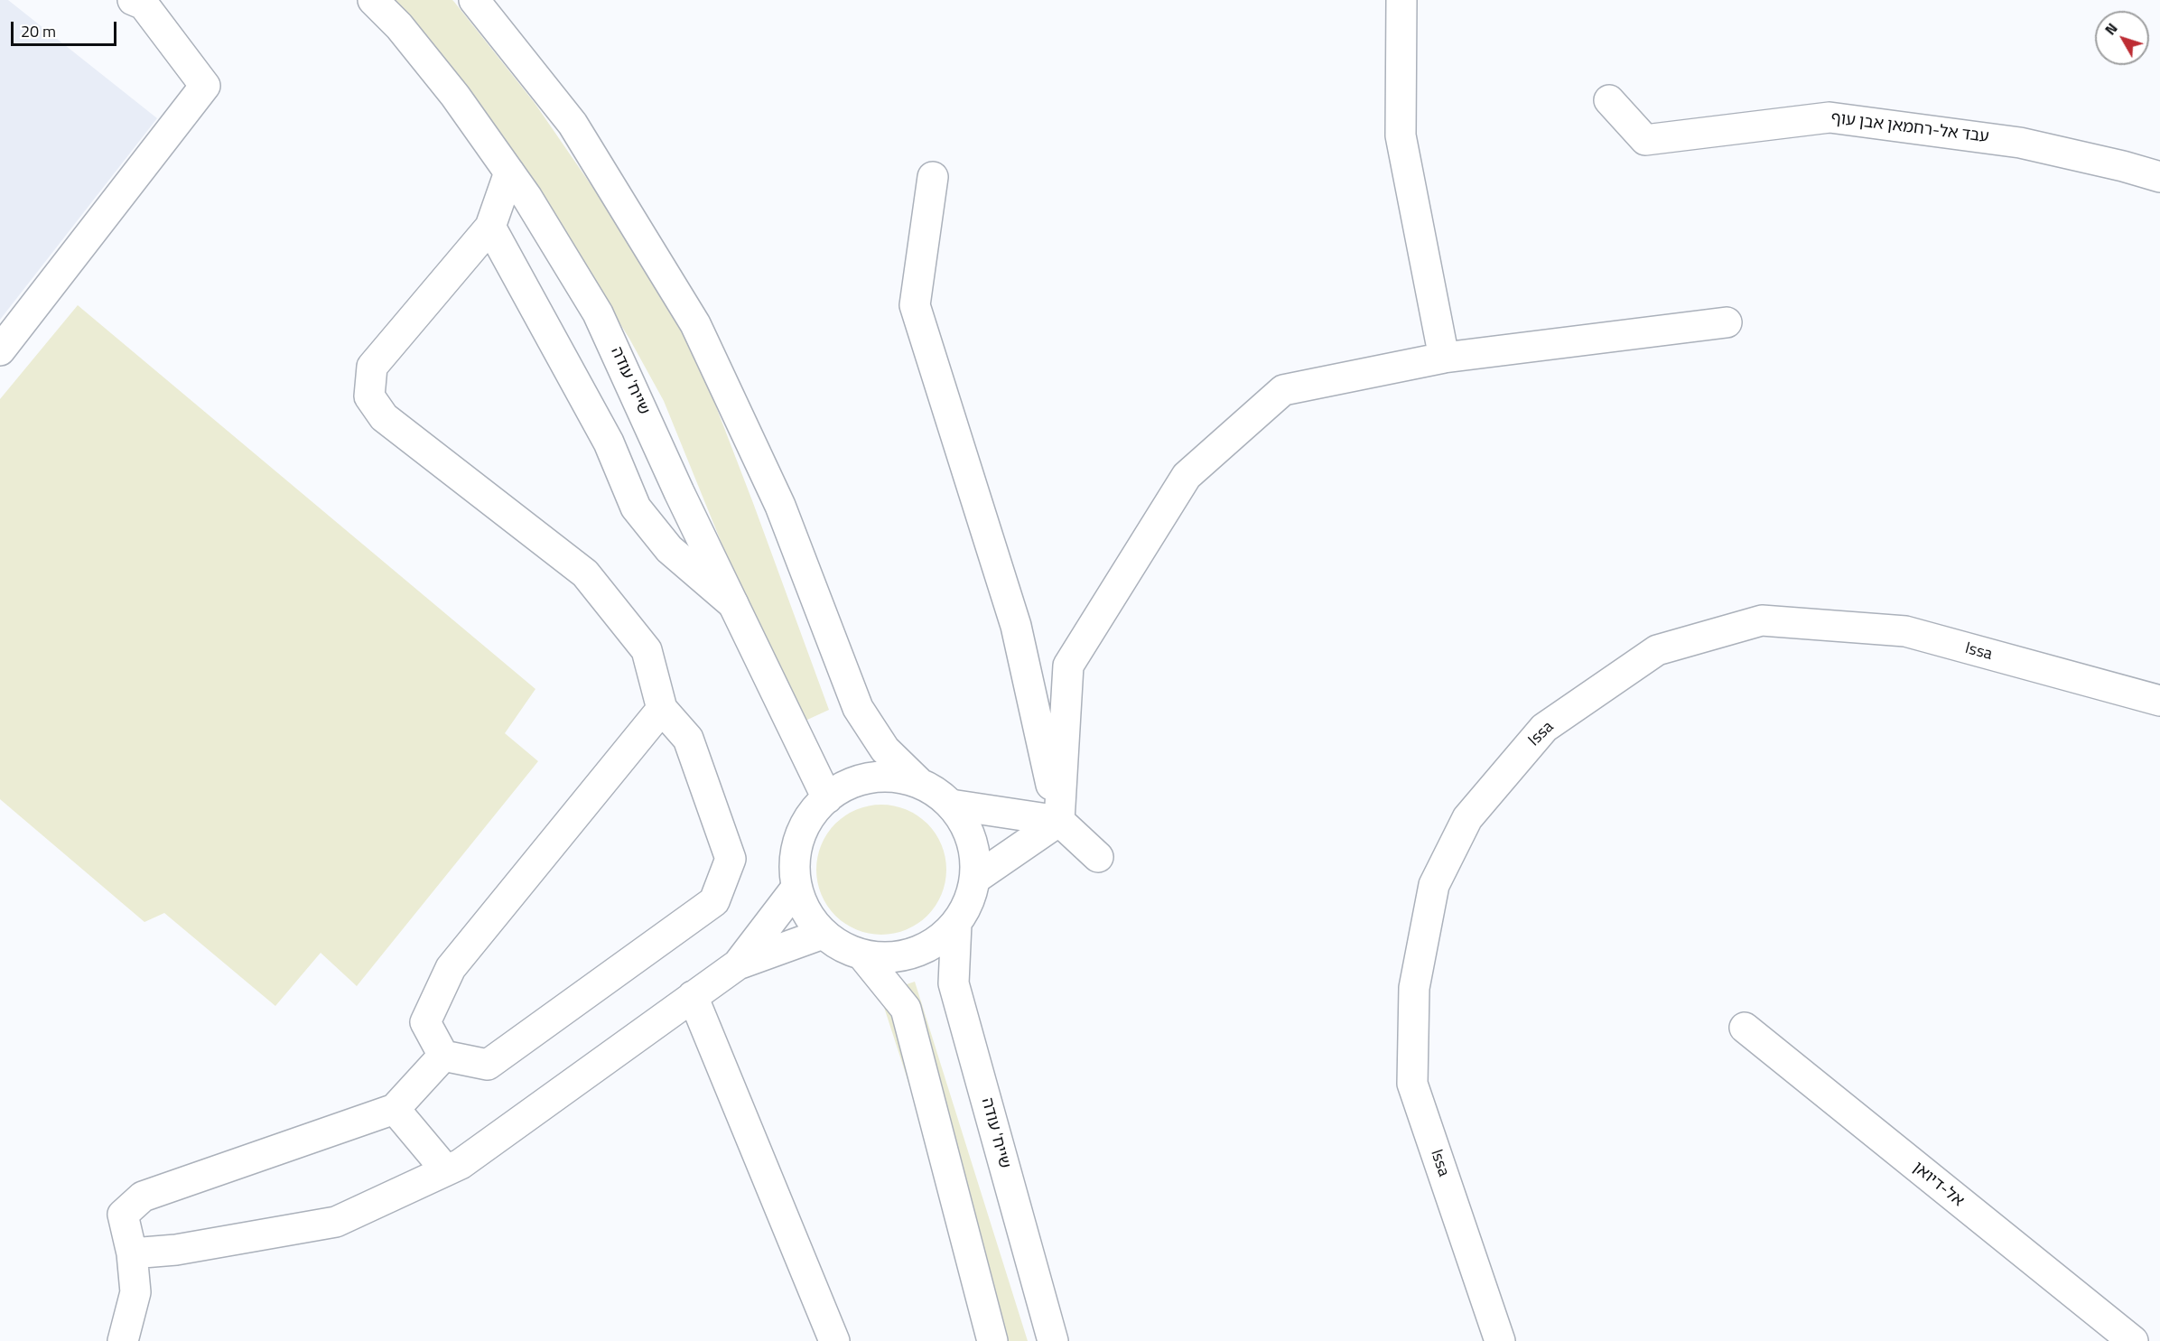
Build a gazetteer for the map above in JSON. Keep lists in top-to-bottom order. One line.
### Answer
{"streets":{"street":["עבד אל-רחמאן אבן עוף","שייח' עודה","Issa","אל-דיואן"]},"scale_bar":"20 m","north":"top left"}
